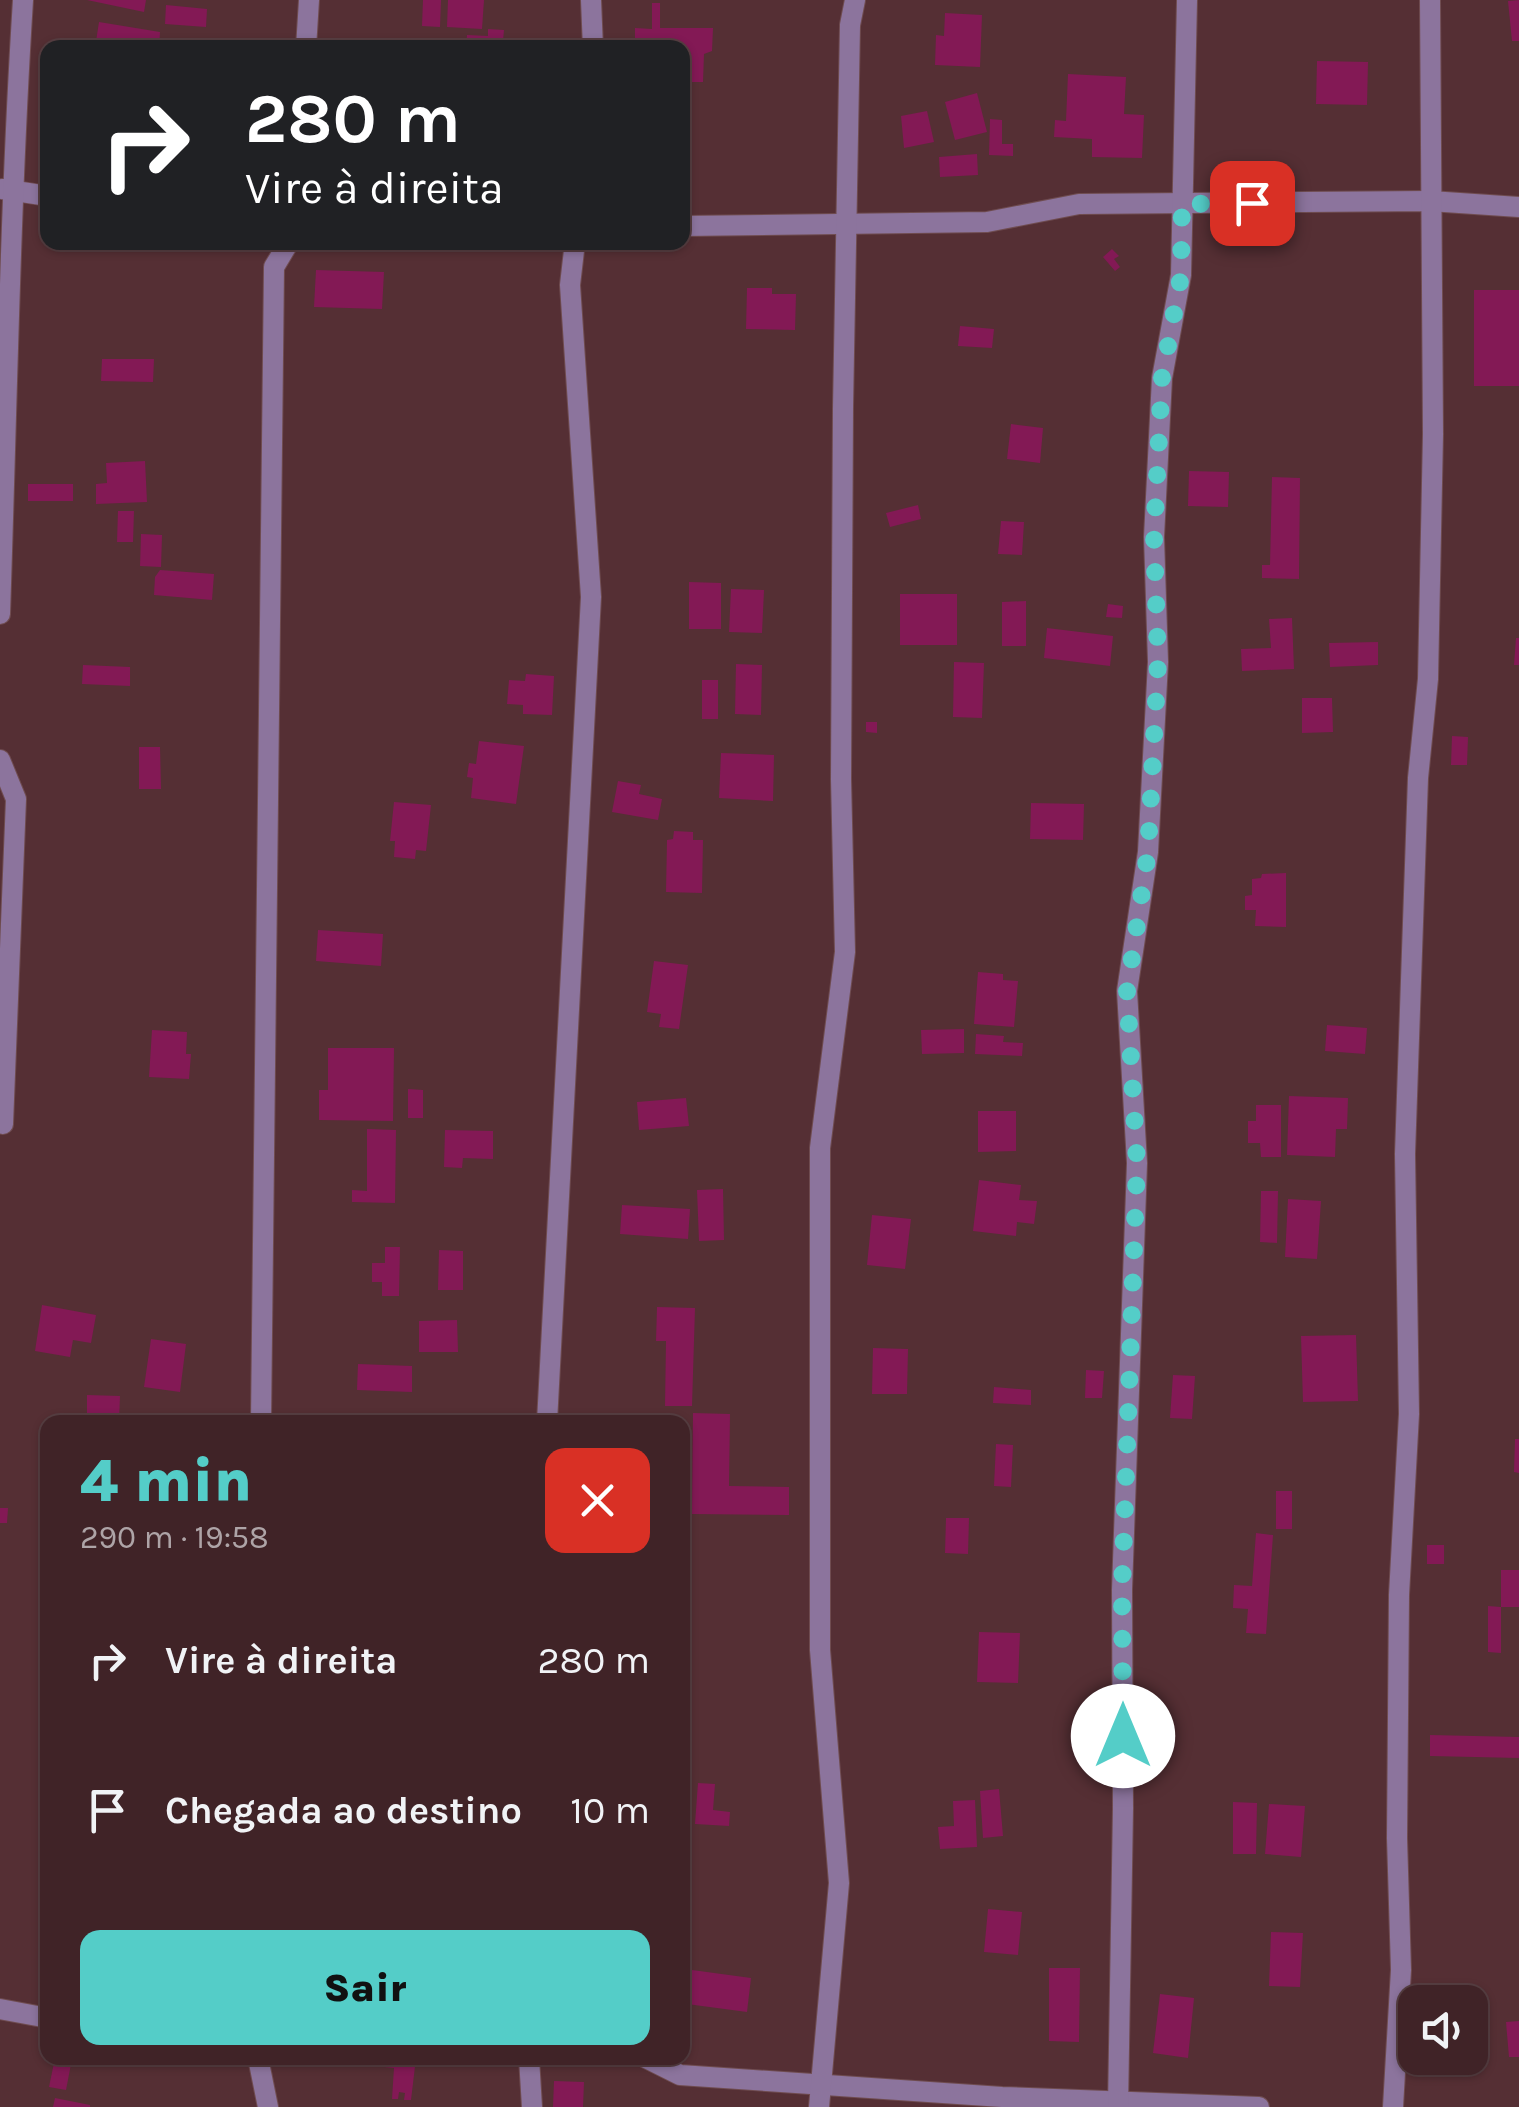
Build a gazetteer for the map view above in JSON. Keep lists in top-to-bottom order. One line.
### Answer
{"page":{"turn":["280 m","Vire à direita"],"heading":["4 min","290 m · 19:58"],"list":[{"name":"Vire à direita","value":"280 m"},{"name":"Chegada ao destino","value":"10 m"}],"buttons":"Sair"}}
